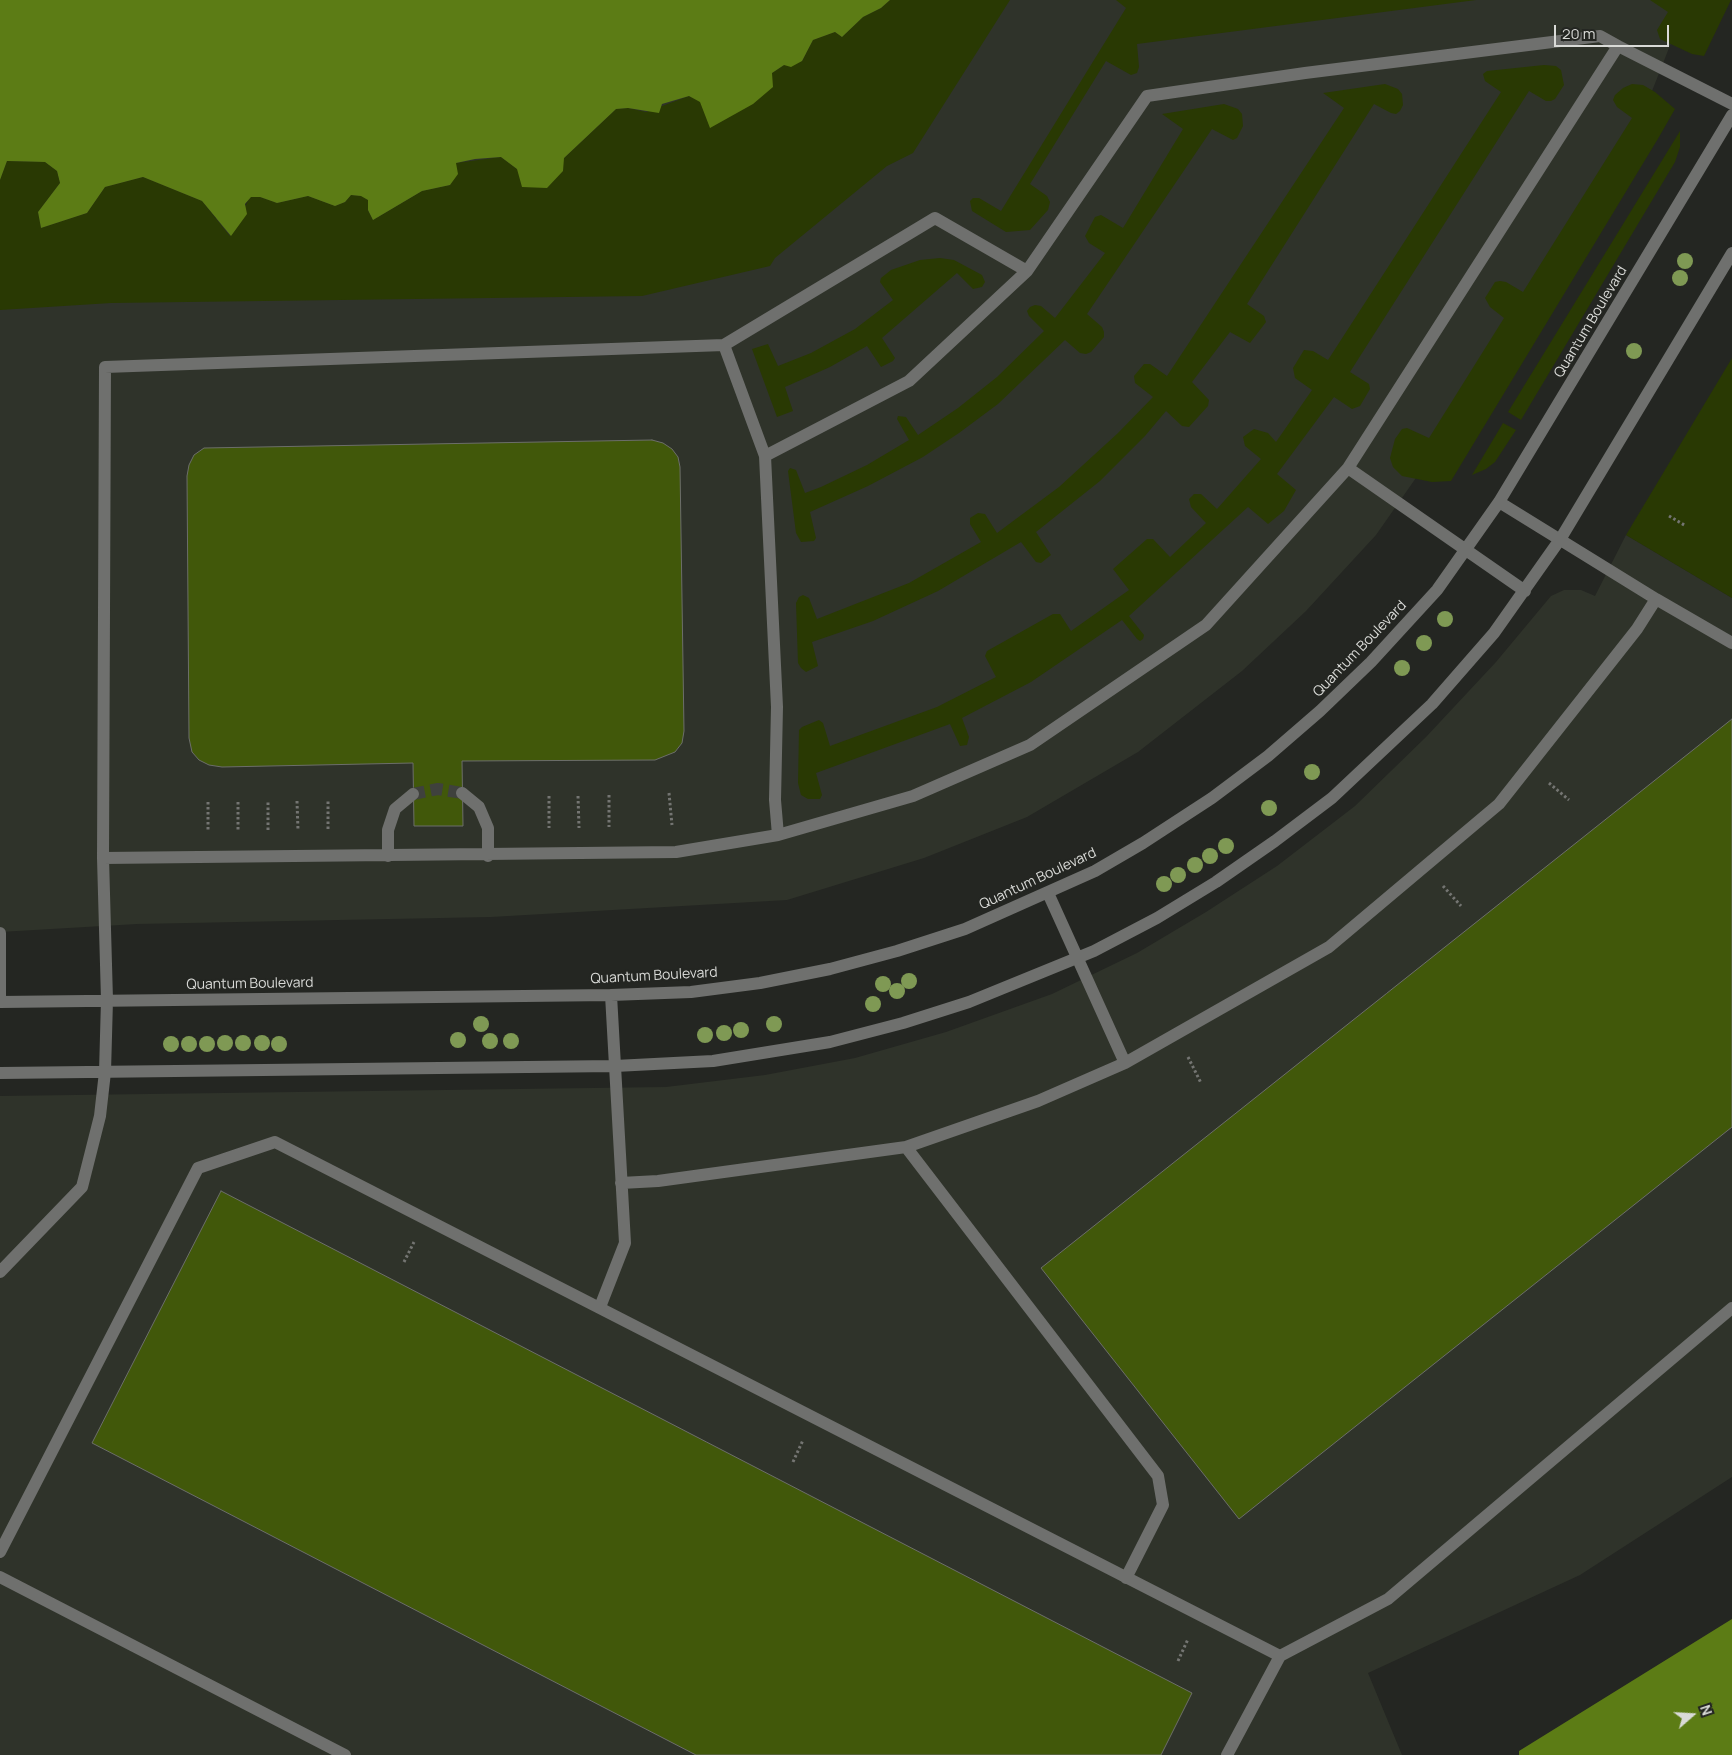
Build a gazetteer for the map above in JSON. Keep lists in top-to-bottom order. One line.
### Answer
{"streets":{"street":["Quantum Boulevard"]},"scale_bar":"20 m","north":"right"}
